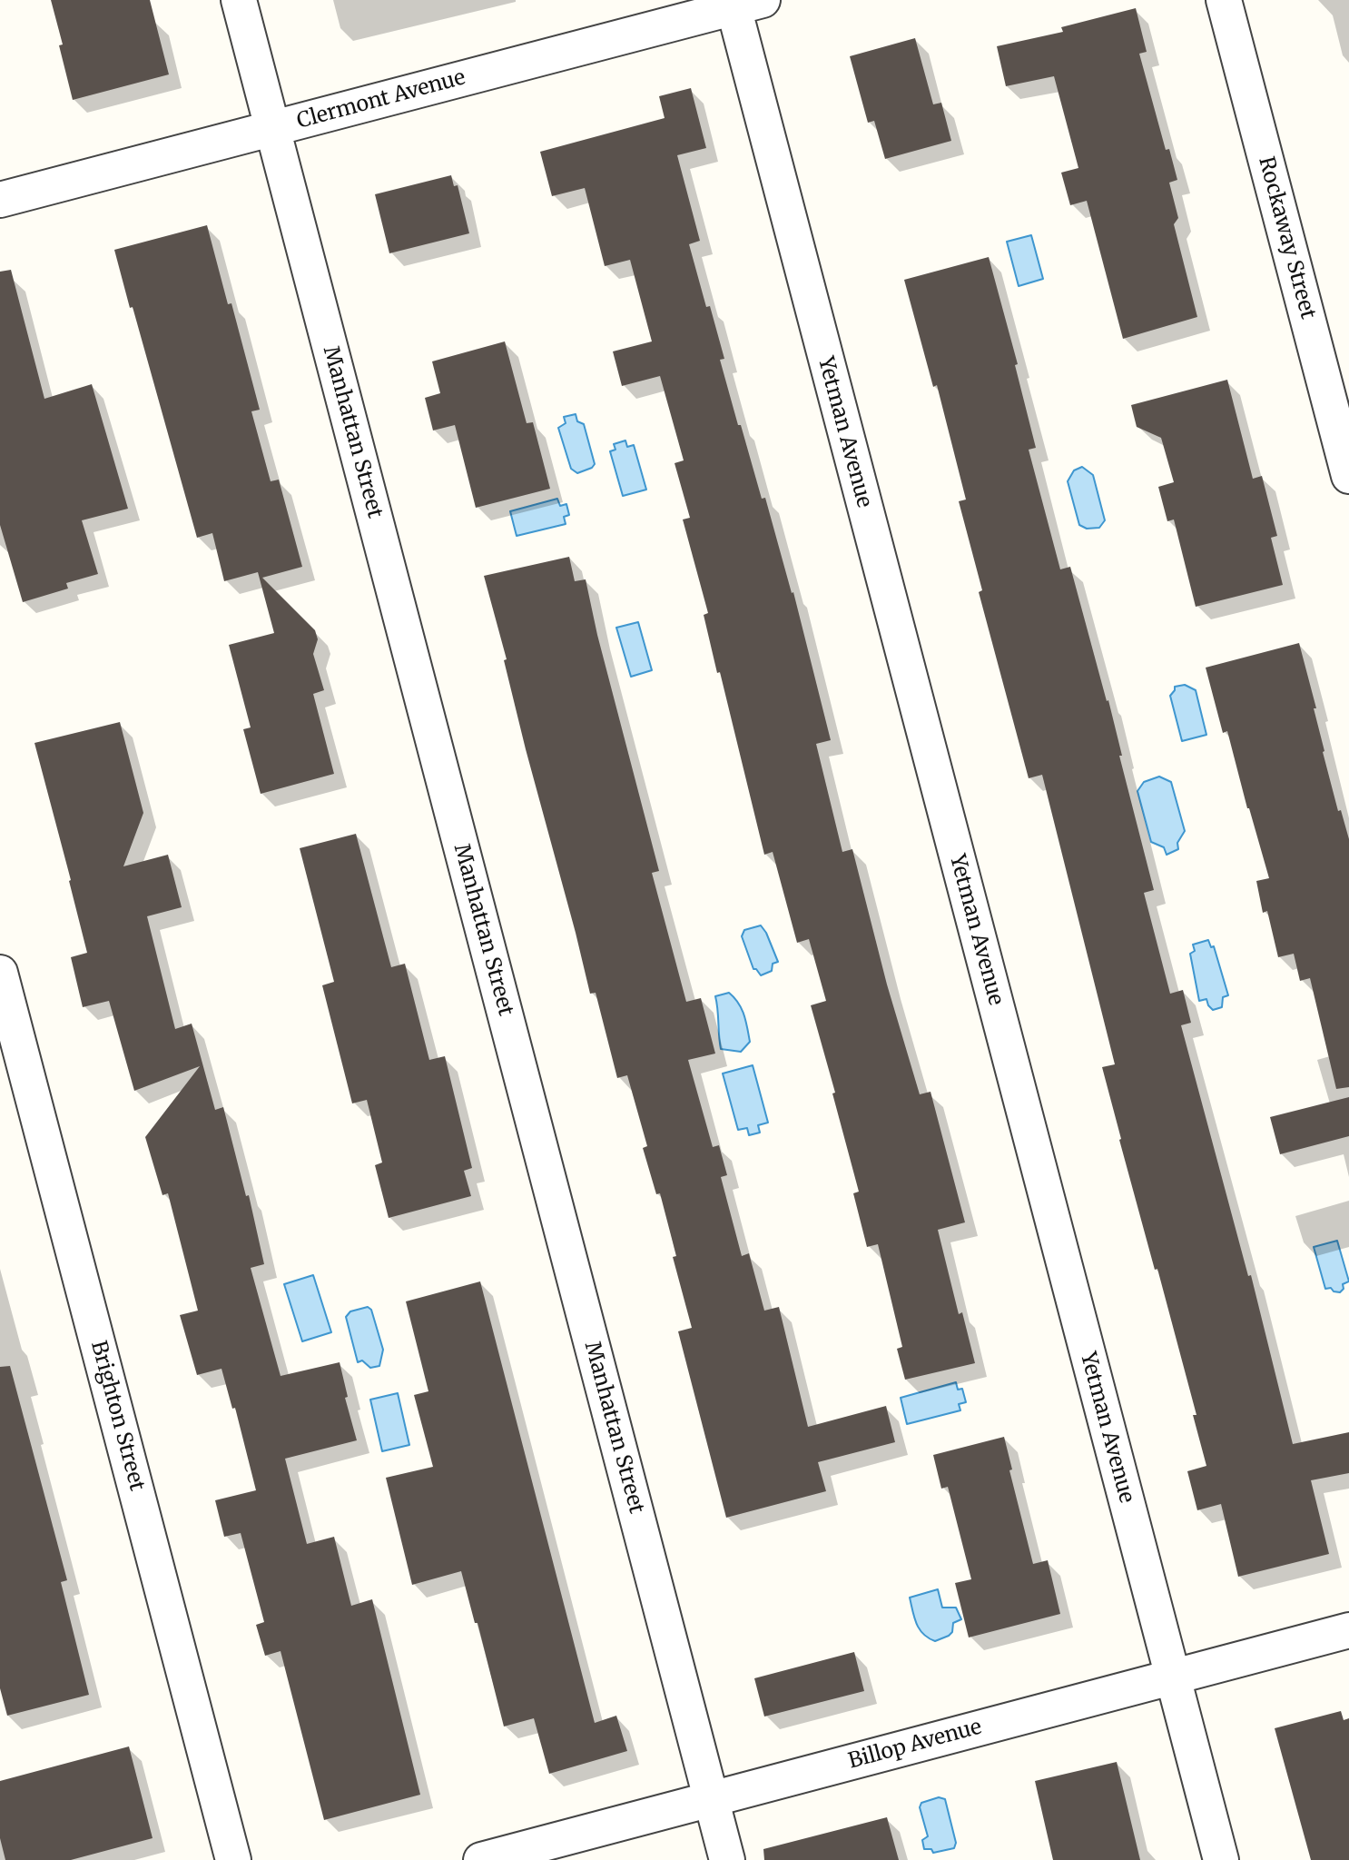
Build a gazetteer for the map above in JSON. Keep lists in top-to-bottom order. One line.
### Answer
{"streets":{"street":["Clermont Avenue","Rockaway Street","Manhattan Street","Yetman Avenue","Brighton Street","Billop Avenue"]},"crossings":[["Clermont Avenue","Manhattan Street"],["Clermont Avenue","Yetman Avenue"],["Manhattan Street","Billop Avenue"],["Yetman Avenue","Billop Avenue"]]}
